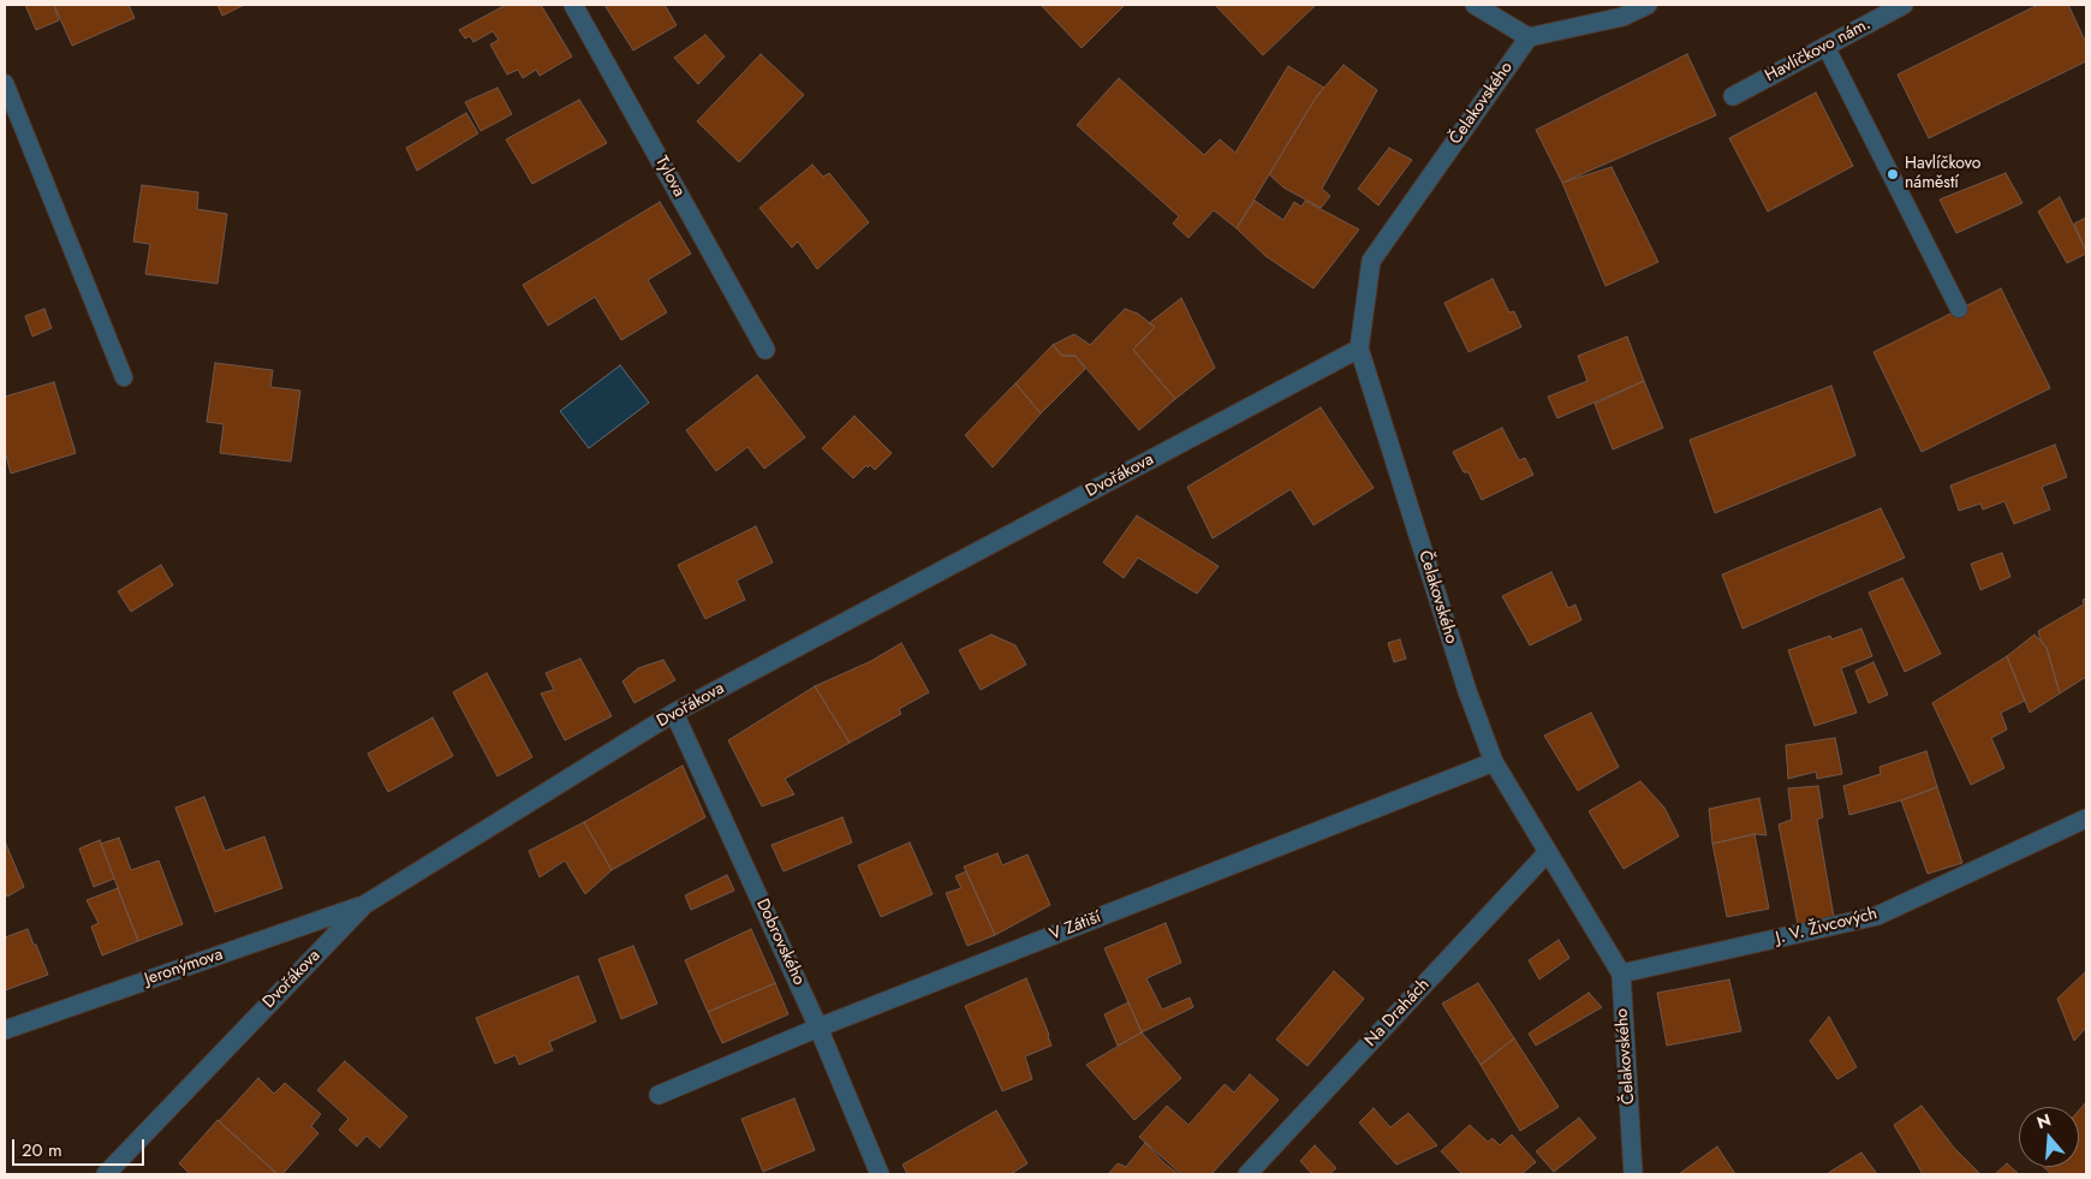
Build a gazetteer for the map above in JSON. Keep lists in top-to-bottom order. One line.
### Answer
{"streets":{"street":["Havlíčkovo nám.","Čelakovského","Tylova","Dvořákova","V Zátiší","J. V. Živcových","Dobrovského","Jeronýmova","Na Drahách"]},"crossings":[["Čelakovského","Dvořákova"],["Čelakovského","V Zátiší"],["Čelakovského","J. V. Živcových"],["Čelakovského","Na Drahách"],["Dvořákova","Dobrovského"],["Dvořákova","Jeronýmova"],["V Zátiší","Dobrovského"]],"places":["Havlíčkovo náměstí"],"scale_bar":"20 m","north":"top"}
